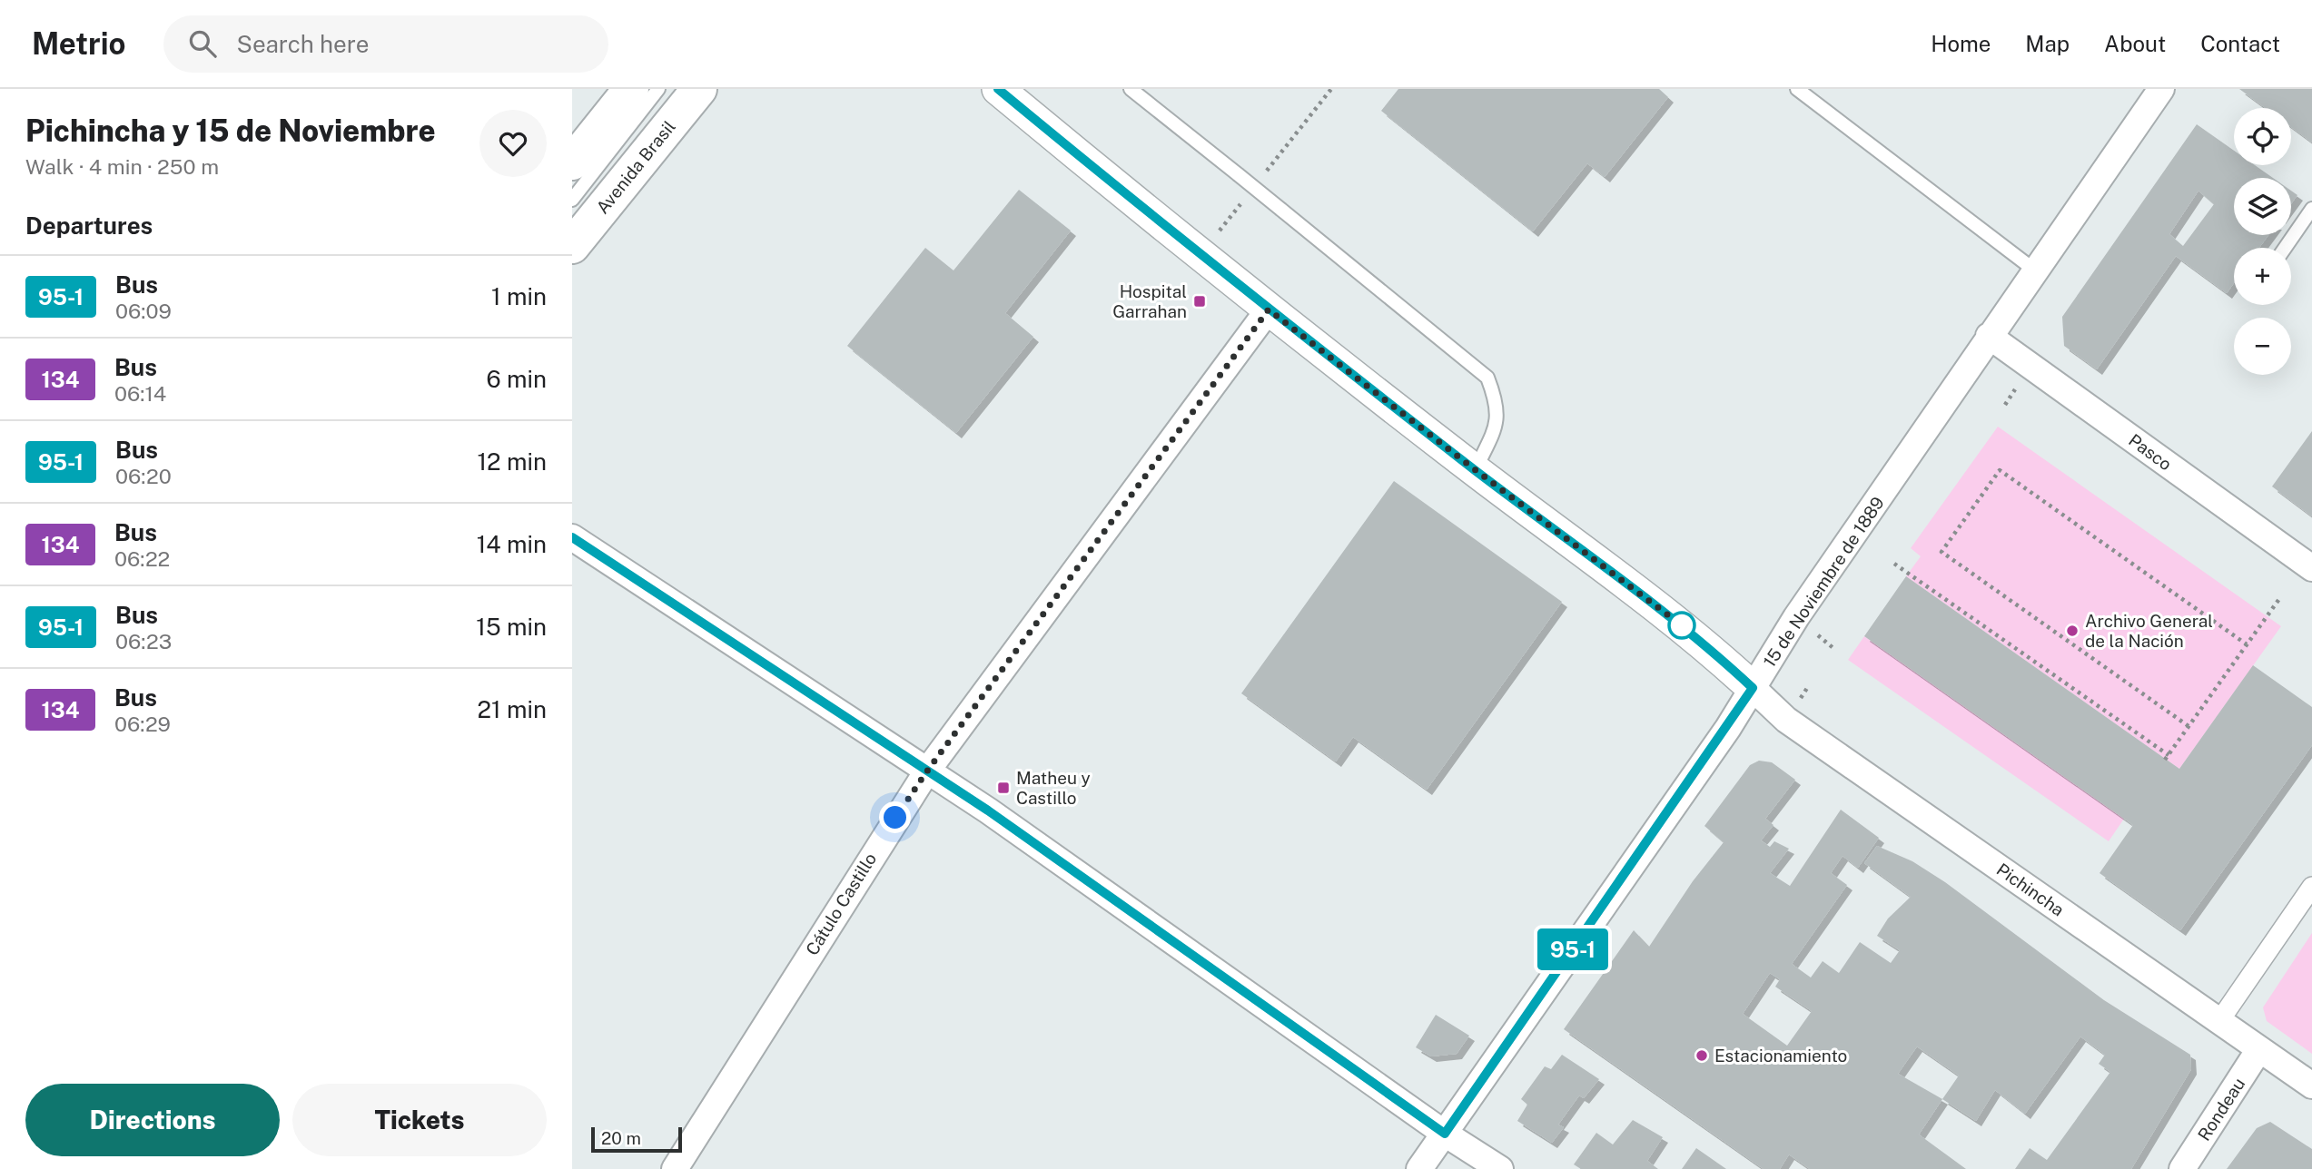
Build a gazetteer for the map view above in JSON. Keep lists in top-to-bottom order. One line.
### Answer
{"streets":{"main road":["Avenida Brasil"],"street":["Pasco","15 de Noviembre de 1889","Pichincha","Cátulo Castillo","Rondeau"]},"crossings":[["Pasco","15 de Noviembre de 1889"],["15 de Noviembre de 1889","Pichincha"],["Pichincha","Rondeau"]],"places":{"transit":["Hospital Garrahan","Matheu y Castillo"],"other":["Archivo General de la Nación","Estacionamiento"]},"lines":["bus line 95-1"],"scale_bar":"20 m","page":{"header":"Metrio","search":"Search here","nav":["Home","Map","About","Contact"],"heading":[["Pichincha y 15 de Noviembre","Walk · 4 min · 250 m"],"Departures"],"on_map":"95-1","map_buttons":["+","−"],"list":[{"mark":"95-1","name":"Bus","note":"06:09","value":"1 min"},{"mark":"134","name":"Bus","note":"06:14","value":"6 min"},{"mark":"95-1","name":"Bus","note":"06:20","value":"12 min"},{"mark":"134","name":"Bus","note":"06:22","value":"14 min"},{"mark":"95-1","name":"Bus","note":"06:23","value":"15 min"},{"mark":"134","name":"Bus","note":"06:29","value":"21 min"}],"buttons":["Directions","Tickets"],"scale":"20 m"}}
